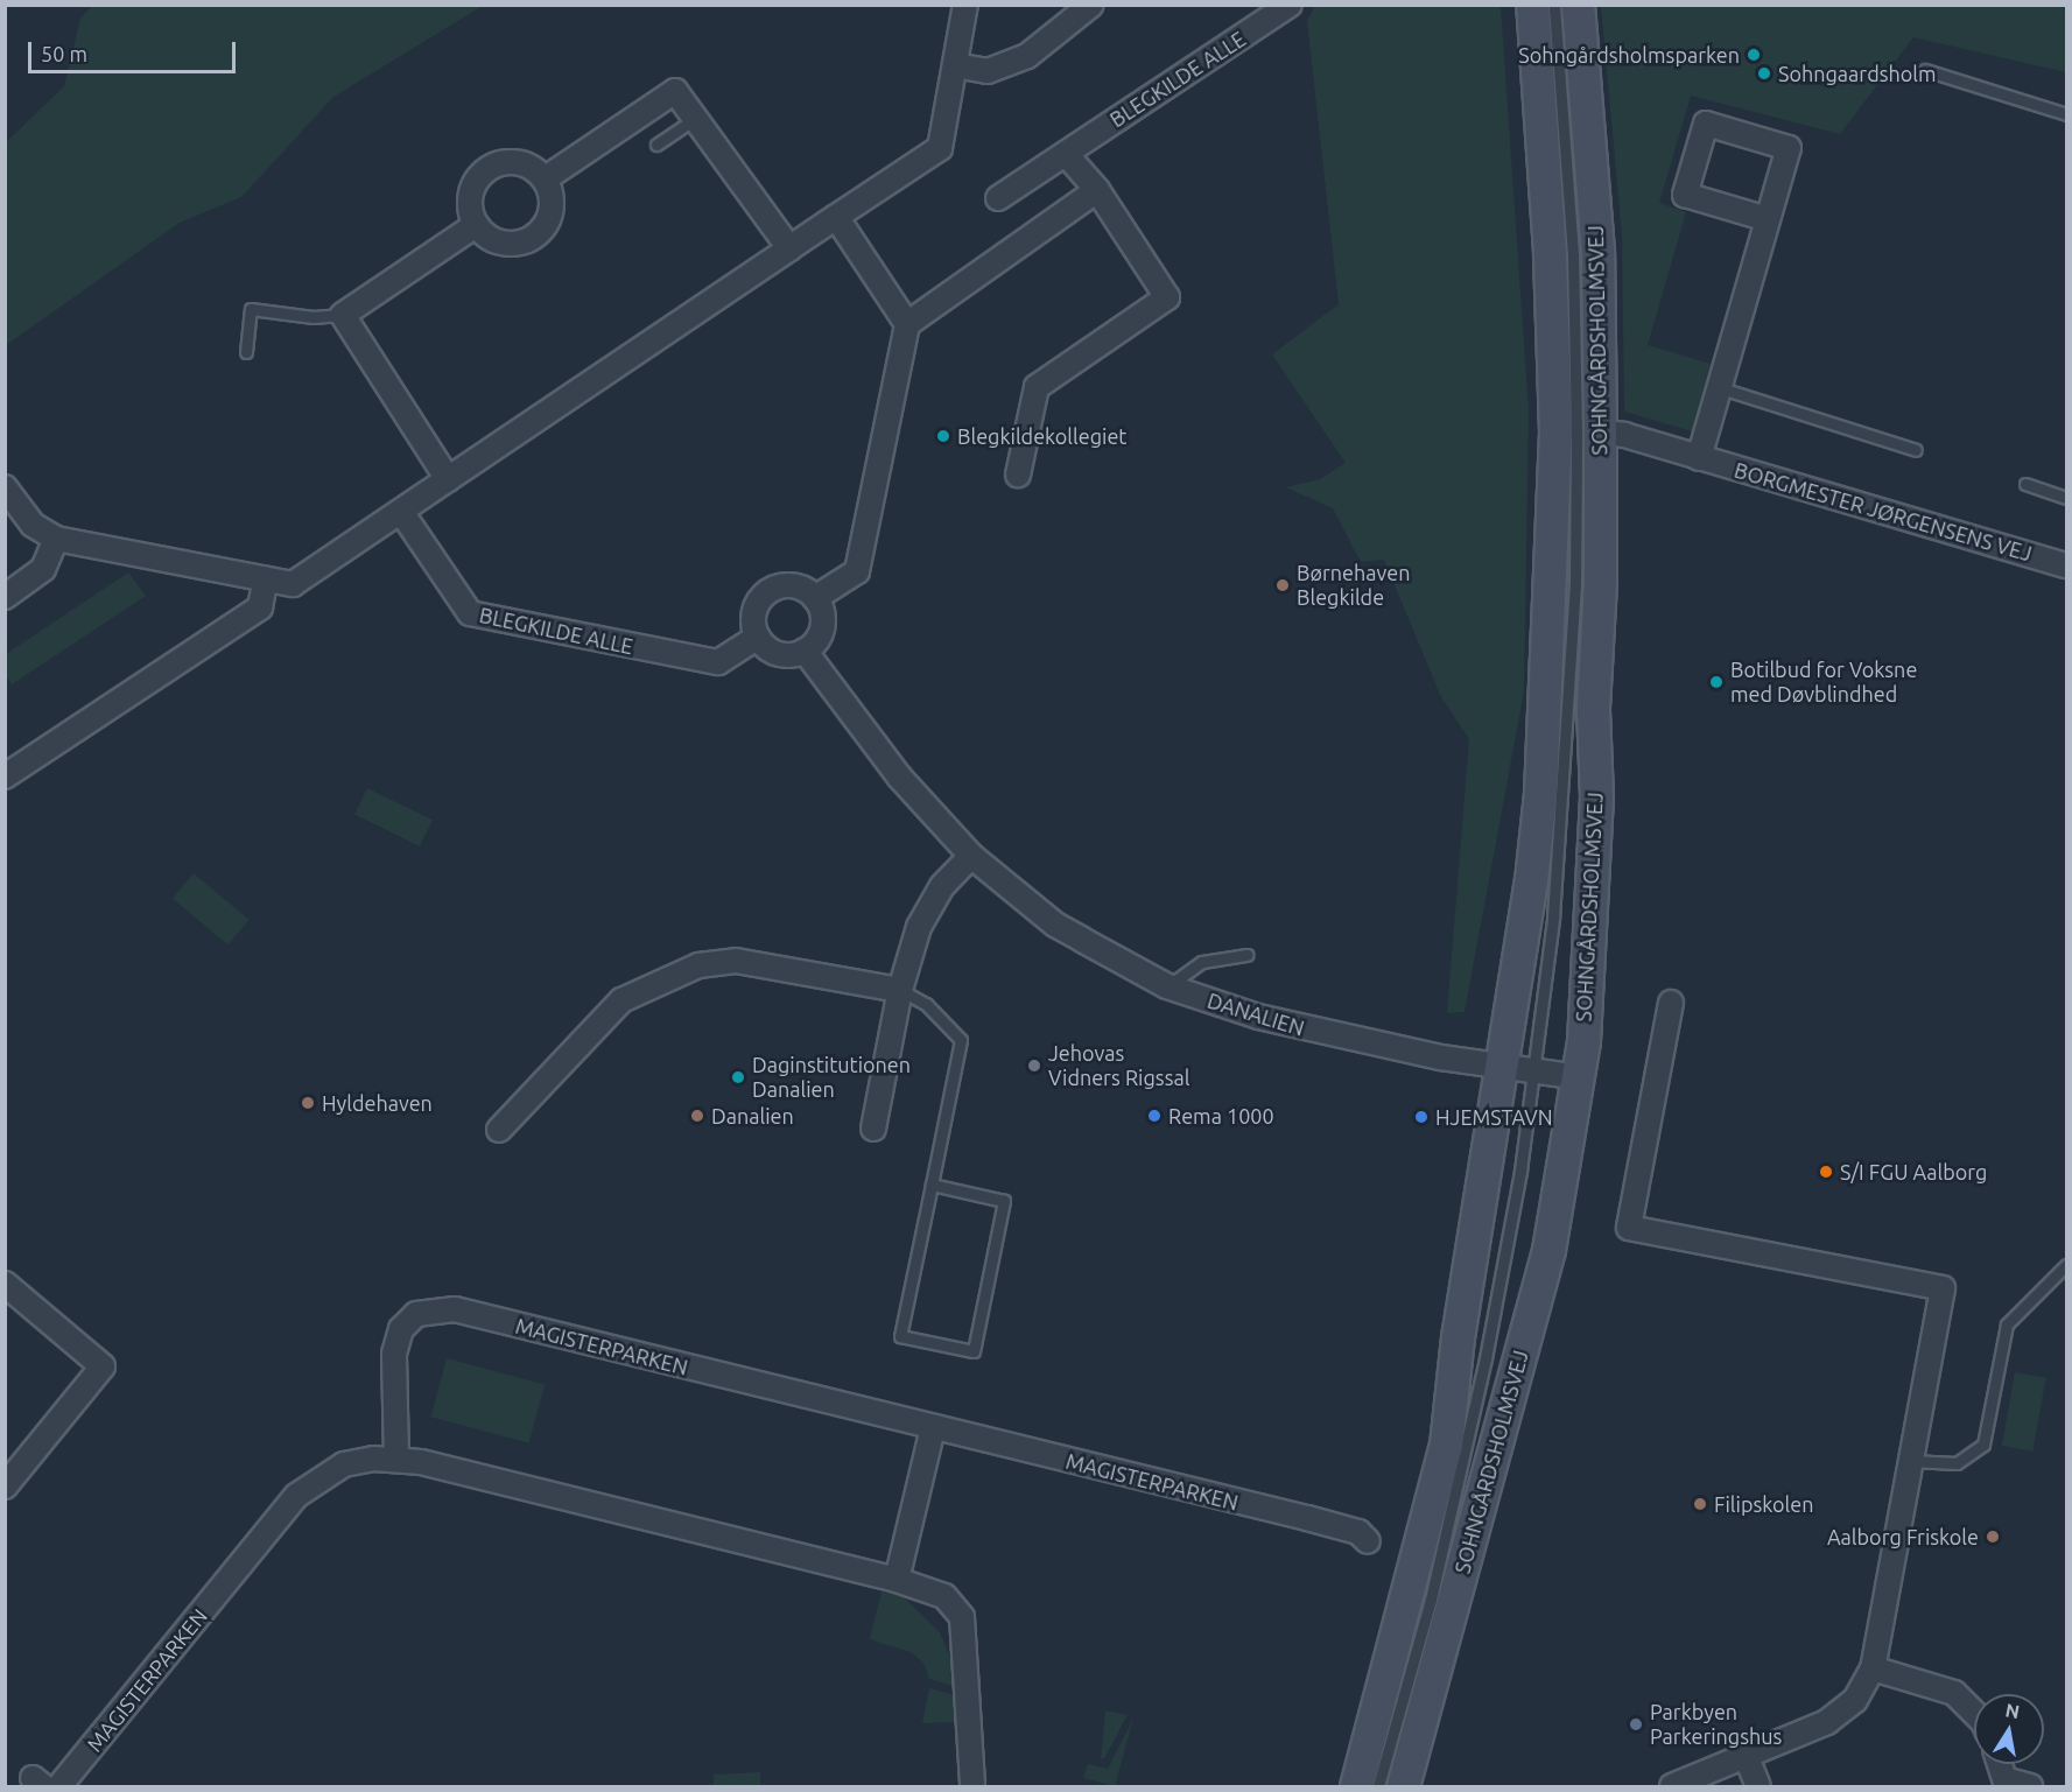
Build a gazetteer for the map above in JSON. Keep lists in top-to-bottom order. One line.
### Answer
{"streets":{"street":["BLEGKILDE ALLE","SOHNGÅRDSHOLMSVEJ","BORGMESTER JØRGENSENS VEJ","DANALIEN","MAGISTERPARKEN"]},"crossings":[["BLEGKILDE ALLE","DANALIEN"],["SOHNGÅRDSHOLMSVEJ","BORGMESTER JØRGENSENS VEJ"],["SOHNGÅRDSHOLMSVEJ","DANALIEN"]],"places":["Sohngårdsholmsparken","Sohngaardsholm","Blegkildekollegiet","Børnehaven Blegkilde","Botilbud for Voksne med Døvblindhed","Jehovas Vidners Rigssal","Daginstitutionen Danalien","Hyldehaven","Danalien","Rema 1000","HJEMSTAVN","S/I FGU Aalborg","Filipskolen","Aalborg Friskole","Parkbyen Parkeringshus"],"scale_bar":"50 m","north":"top"}
